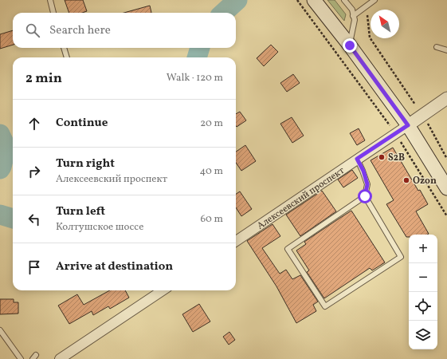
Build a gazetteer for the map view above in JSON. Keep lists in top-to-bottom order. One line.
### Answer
{"streets":{"street":["Алексеевский проспект"]},"places":["S2B","Ozon"],"north":"top left","page":{"search":"Search here","heading":["2 min","Walk · 120 m"],"list":[["Continue","20 m"],["Turn right","Алексеевский проспект","40 m"],["Turn left","Колтушское шоссе","60 m"],"Arrive at destination"],"map_buttons":["+","−"]}}
